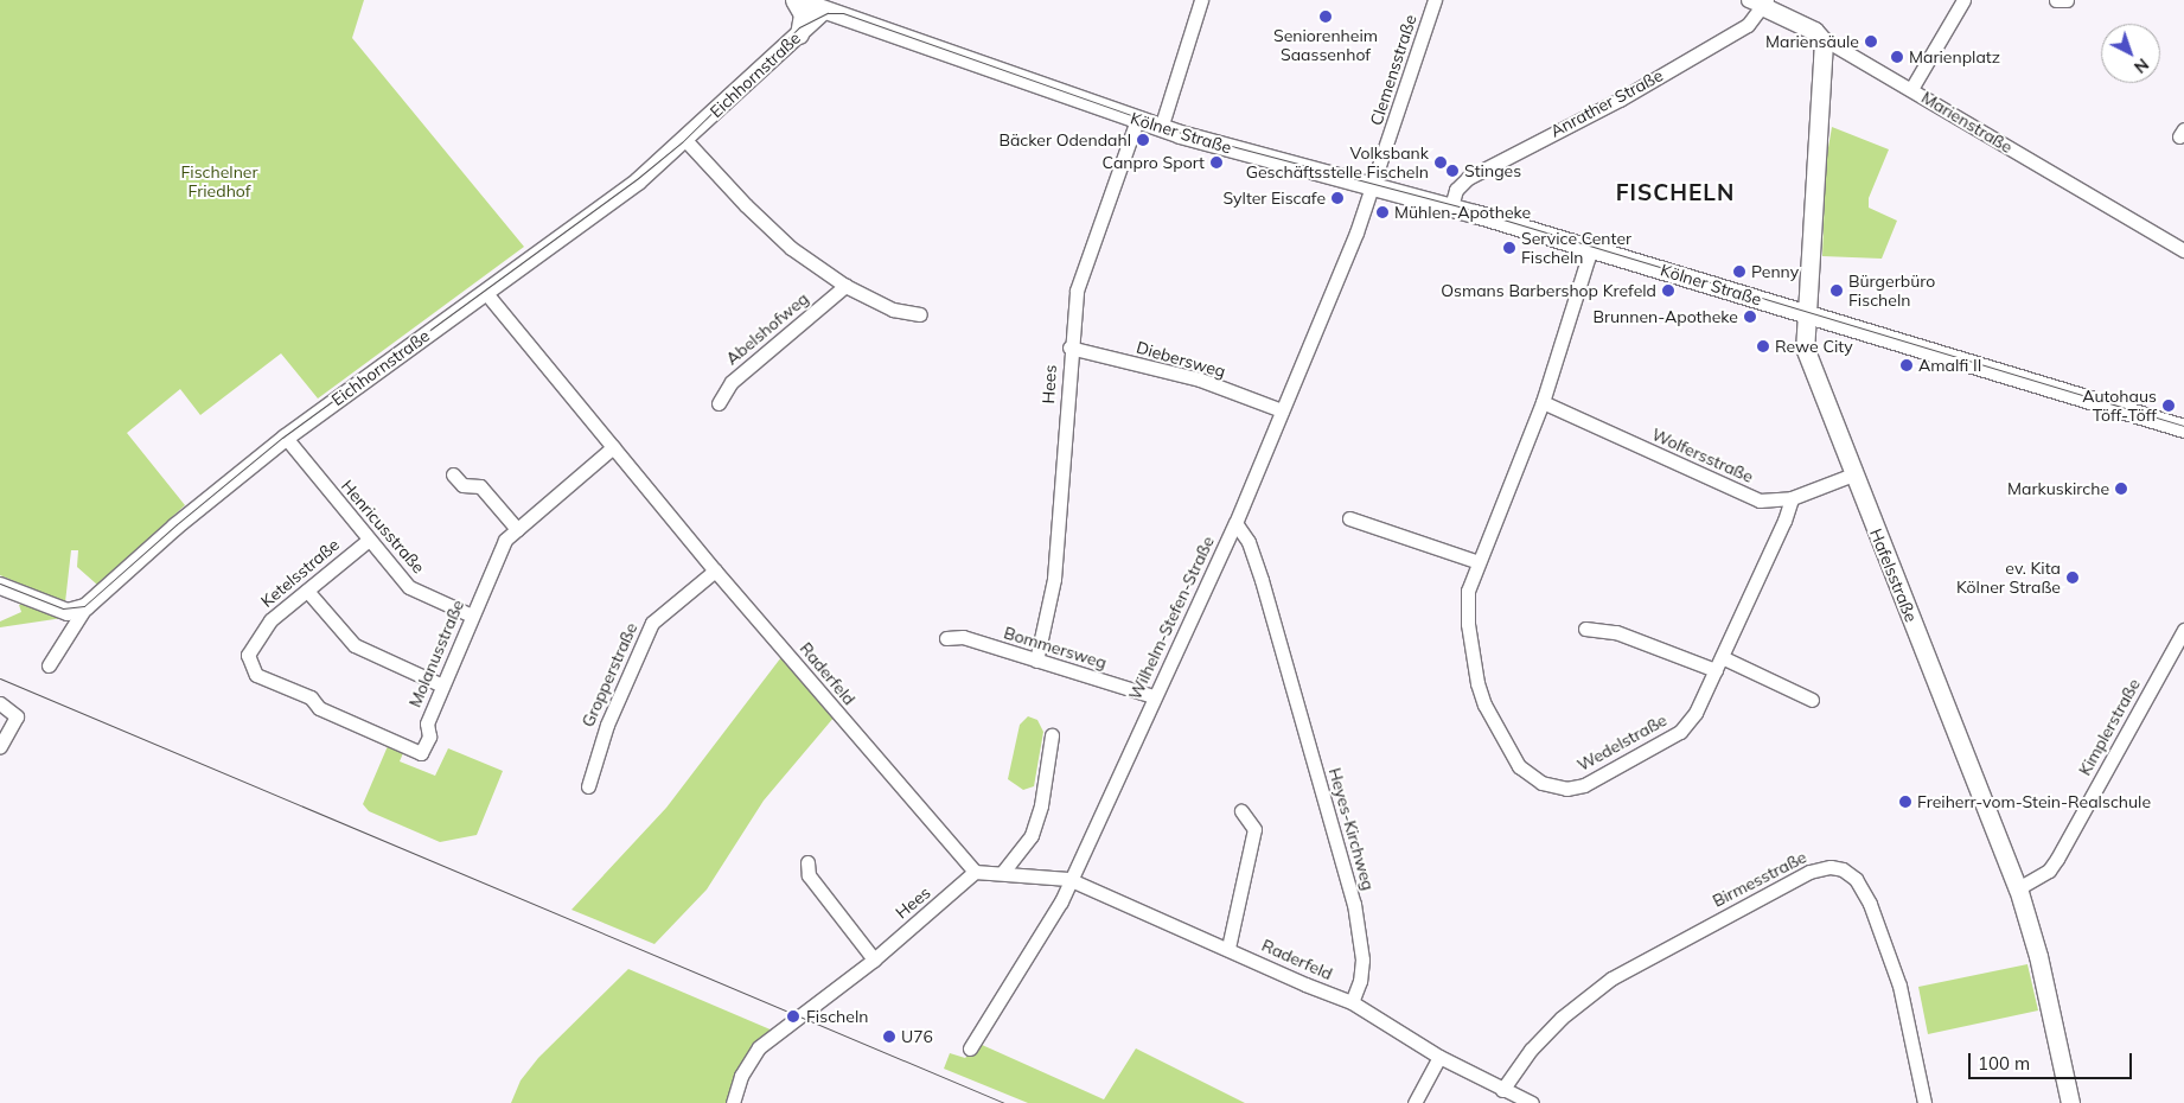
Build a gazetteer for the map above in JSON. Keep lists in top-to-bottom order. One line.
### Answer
{"streets":{"main road":["Marienstraße","Kölner Straße","Hafelsstraße"],"street":["Clemensstraße","Eichhornstraße","Anrather Straße","Abelshofweg","Diebersweg","Hees","Wolfersstraße","Henricusstraße","Ketelsstraße","Wilhelm-Stefen-Straße","Bommersweg","Molanusstraße","Raderfeld","Gropperstraße","Kimplerstraße","Wedelstraße","Heyes-Kirchweg","Birmesstraße"]},"crossings":[["Clemensstraße","Kölner Straße"],["Clemensstraße","Wilhelm-Stefen-Straße"],["Eichhornstraße","Kölner Straße"],["Eichhornstraße","Henricusstraße"],["Eichhornstraße","Raderfeld"],["Anrather Straße","Marienstraße"],["Anrather Straße","Kölner Straße"],["Marienstraße","Hafelsstraße"],["Kölner Straße","Hees"],["Kölner Straße","Hafelsstraße"],["Kölner Straße","Wilhelm-Stefen-Straße"],["Kölner Straße","Wedelstraße"],["Diebersweg","Hees"],["Diebersweg","Wilhelm-Stefen-Straße"],["Hees","Bommersweg"],["Hees","Raderfeld"],["Wolfersstraße","Hafelsstraße"],["Wolfersstraße","Wedelstraße"],["Henricusstraße","Ketelsstraße"],["Henricusstraße","Molanusstraße"],["Ketelsstraße","Molanusstraße"],["Hafelsstraße","Kimplerstraße"],["Wilhelm-Stefen-Straße","Bommersweg"],["Wilhelm-Stefen-Straße","Raderfeld"],["Wilhelm-Stefen-Straße","Heyes-Kirchweg"],["Molanusstraße","Raderfeld"],["Raderfeld","Gropperstraße"],["Raderfeld","Heyes-Kirchweg"]],"districts":["FISCHELN"],"parks":["Fischelner Friedhof"],"places":["Seniorenheim Saassenhof","Mariensäule","Marienplatz","Bäcker Odendahl","Canpro Sport","Volksbank Geschäftsstelle Fischeln","Stinges","Sylter Eiscafe","Mühlen-Apotheke","Service Center Fischeln","Penny","Osmans Barbershop Krefeld","Bürgerbüro Fischeln","Brunnen-Apotheke","Rewe City","Amalfi II","Autohaus Töff-Töff","Markuskirche","ev. Kita Kölner Straße","Freiherr-vom-Stein-Realschule","Fischeln","U76"],"scale_bar":"100 m","north":"bottom right"}
